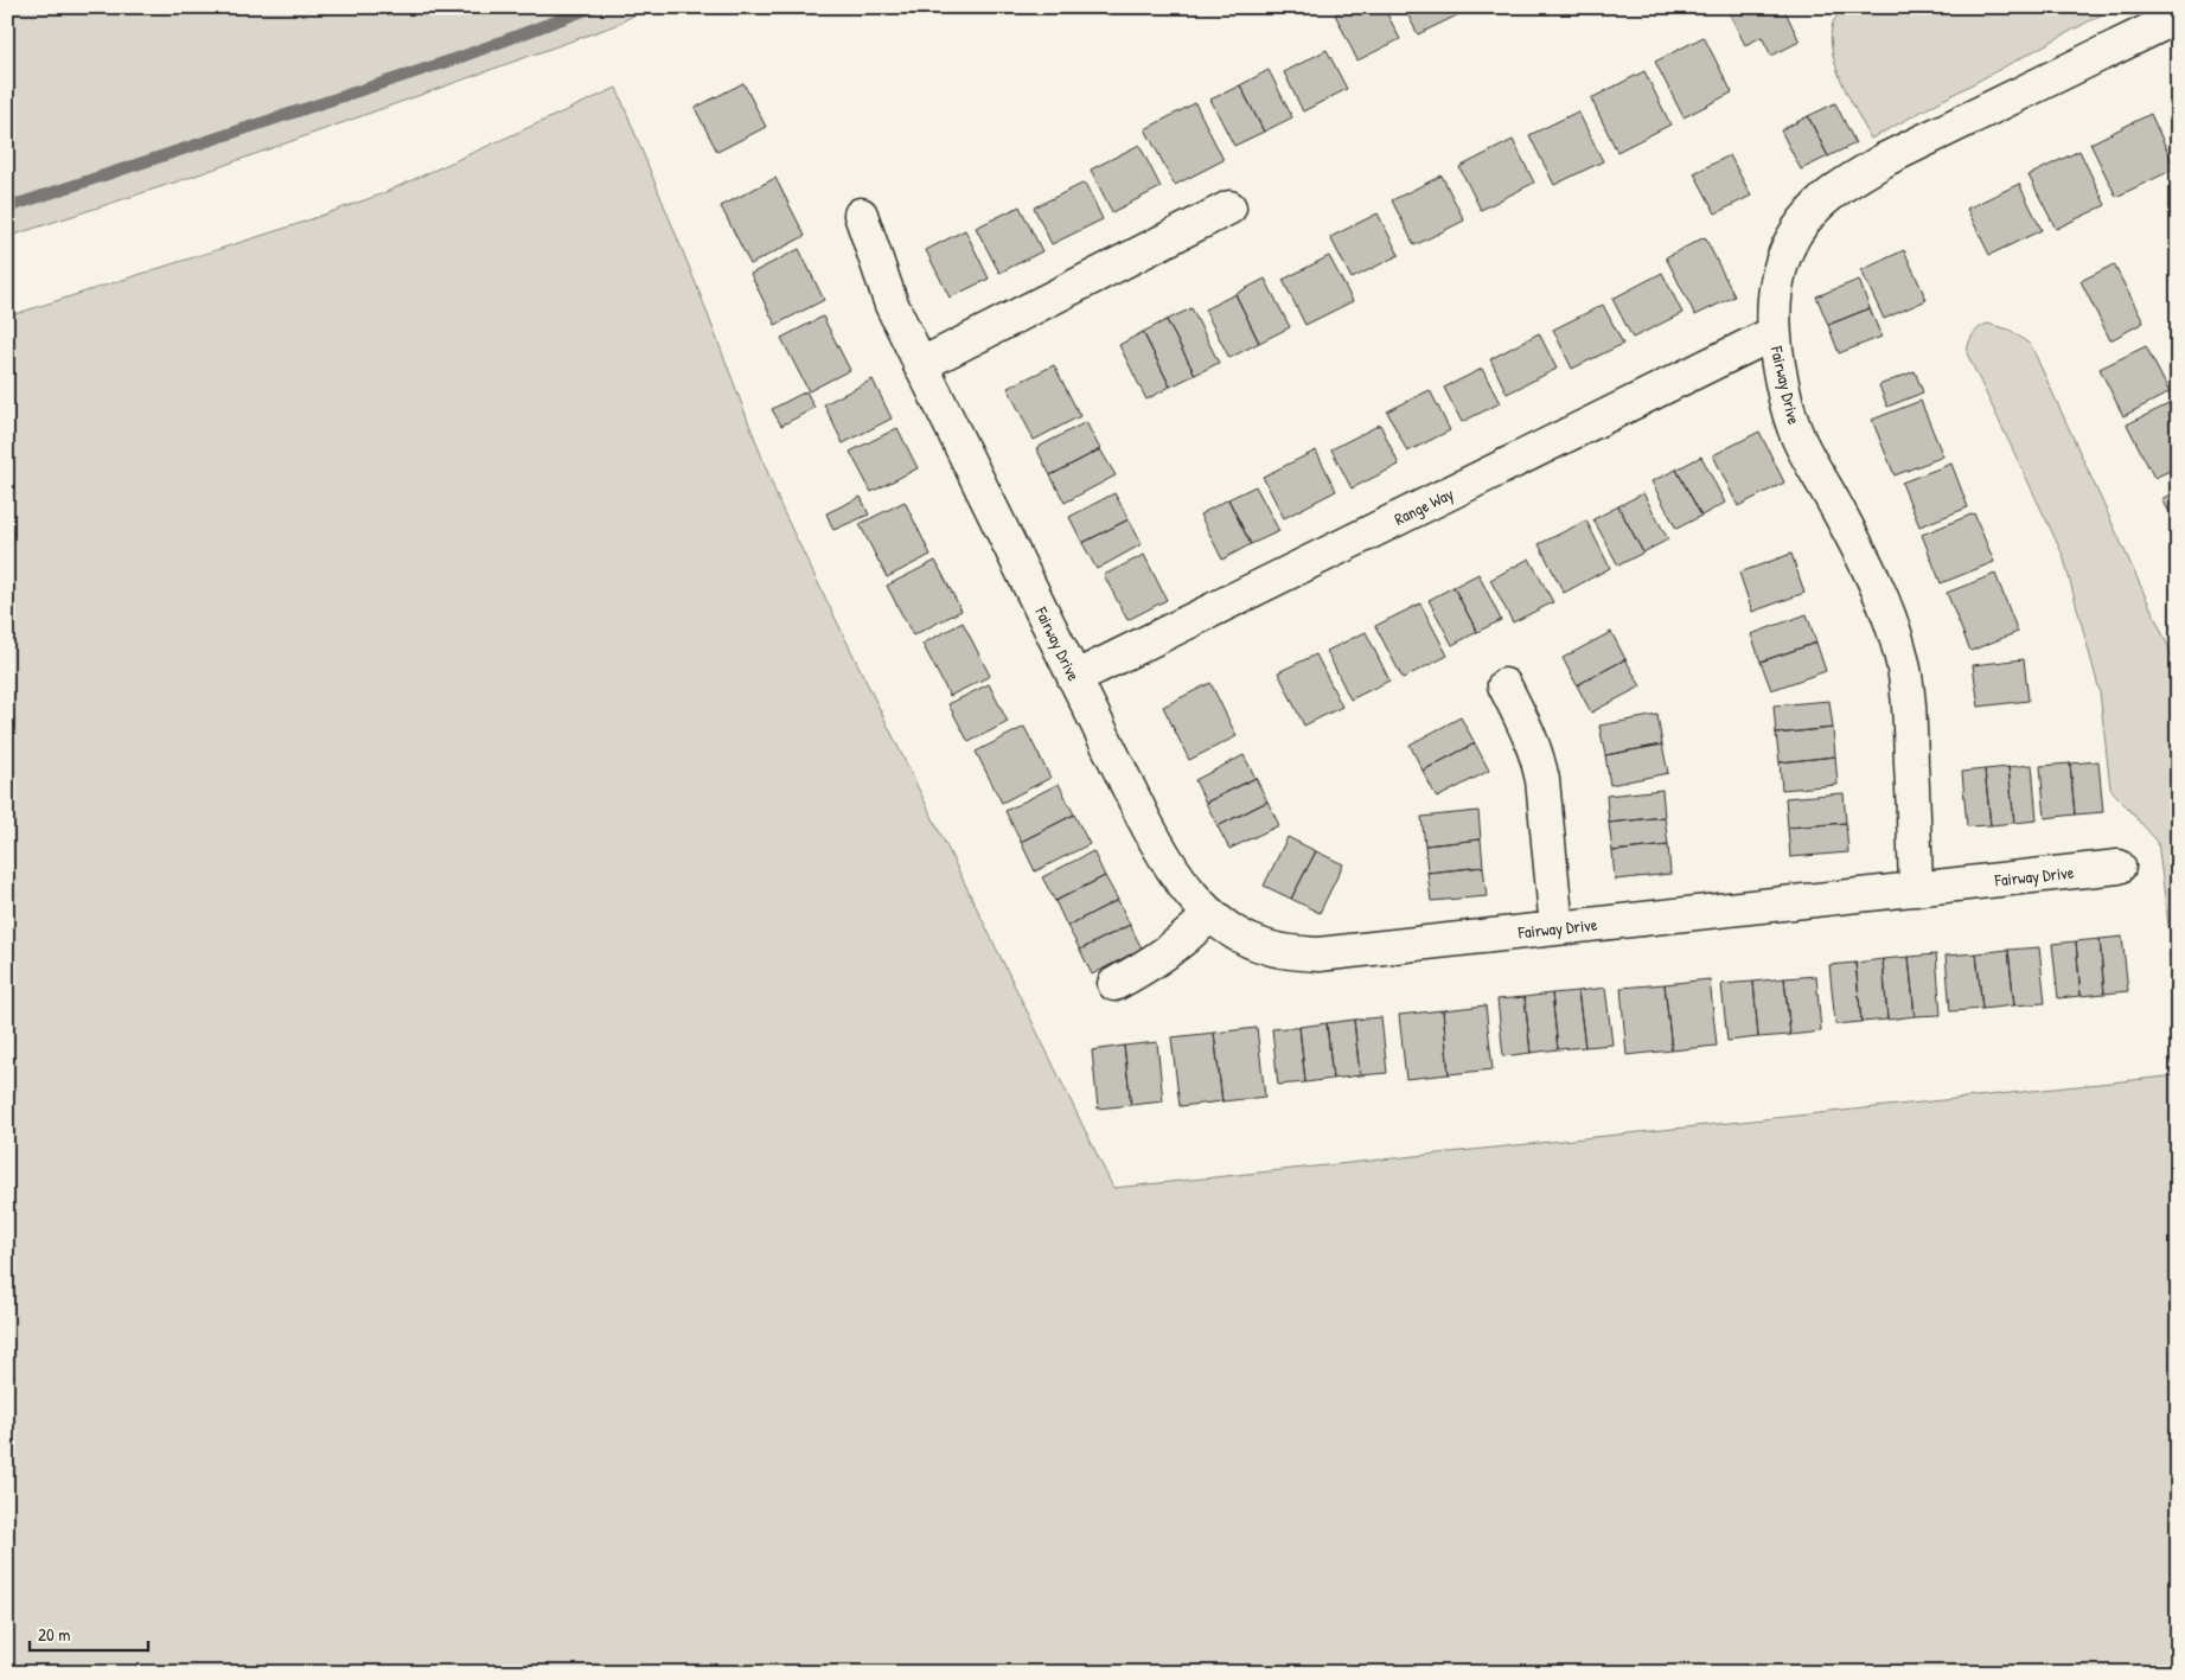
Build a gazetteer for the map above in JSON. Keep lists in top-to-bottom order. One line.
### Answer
{"streets":{"street":["Fairway Drive","Range Way"]},"crossings":[["Fairway Drive","Range Way"]],"scale_bar":"20 m"}
